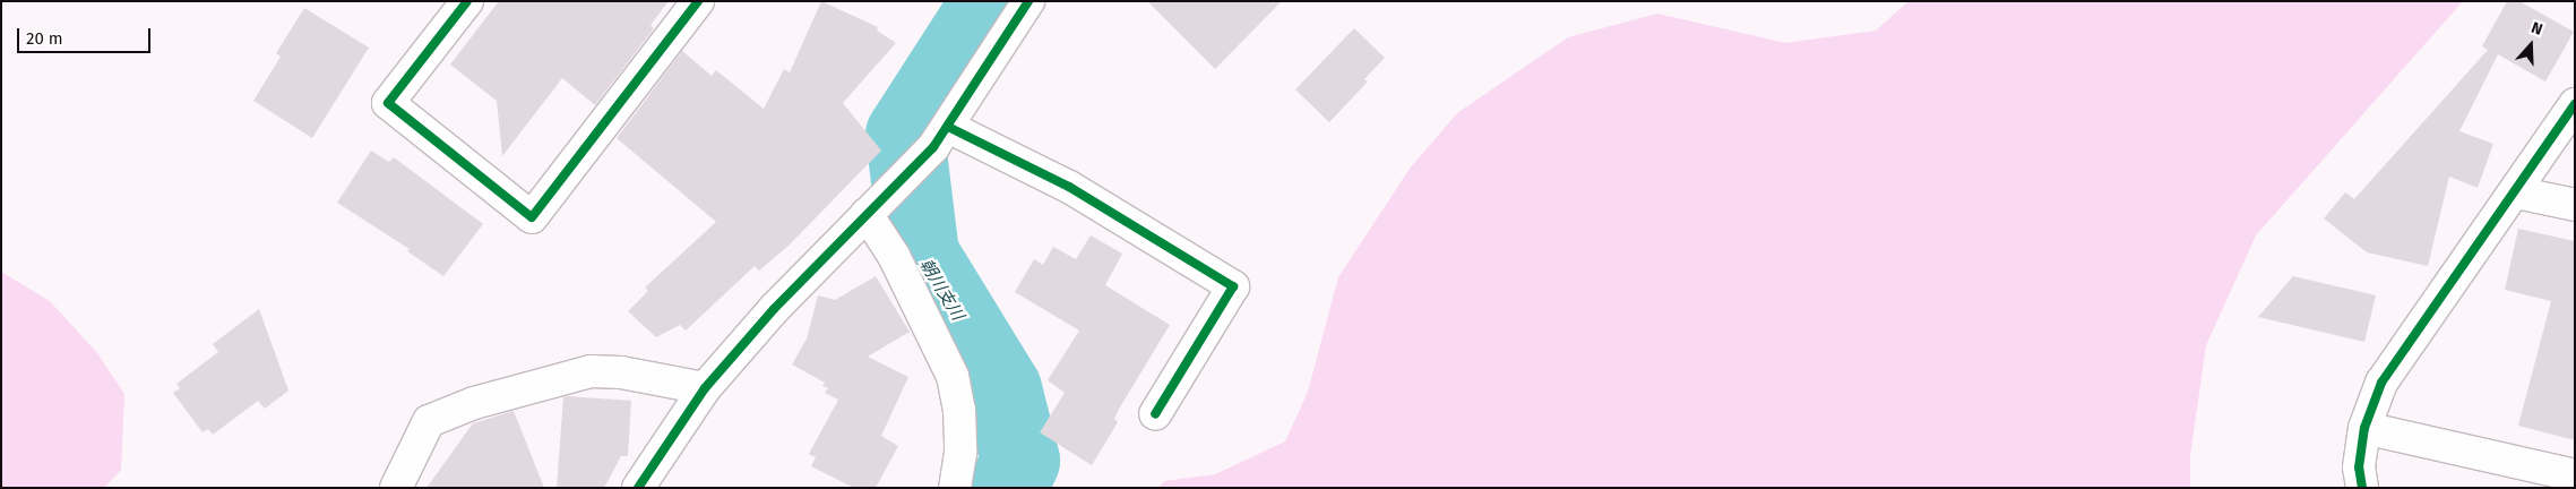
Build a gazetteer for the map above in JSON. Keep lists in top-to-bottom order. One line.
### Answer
{"water":["朝川支川"],"scale_bar":"20 m","north":"top"}
